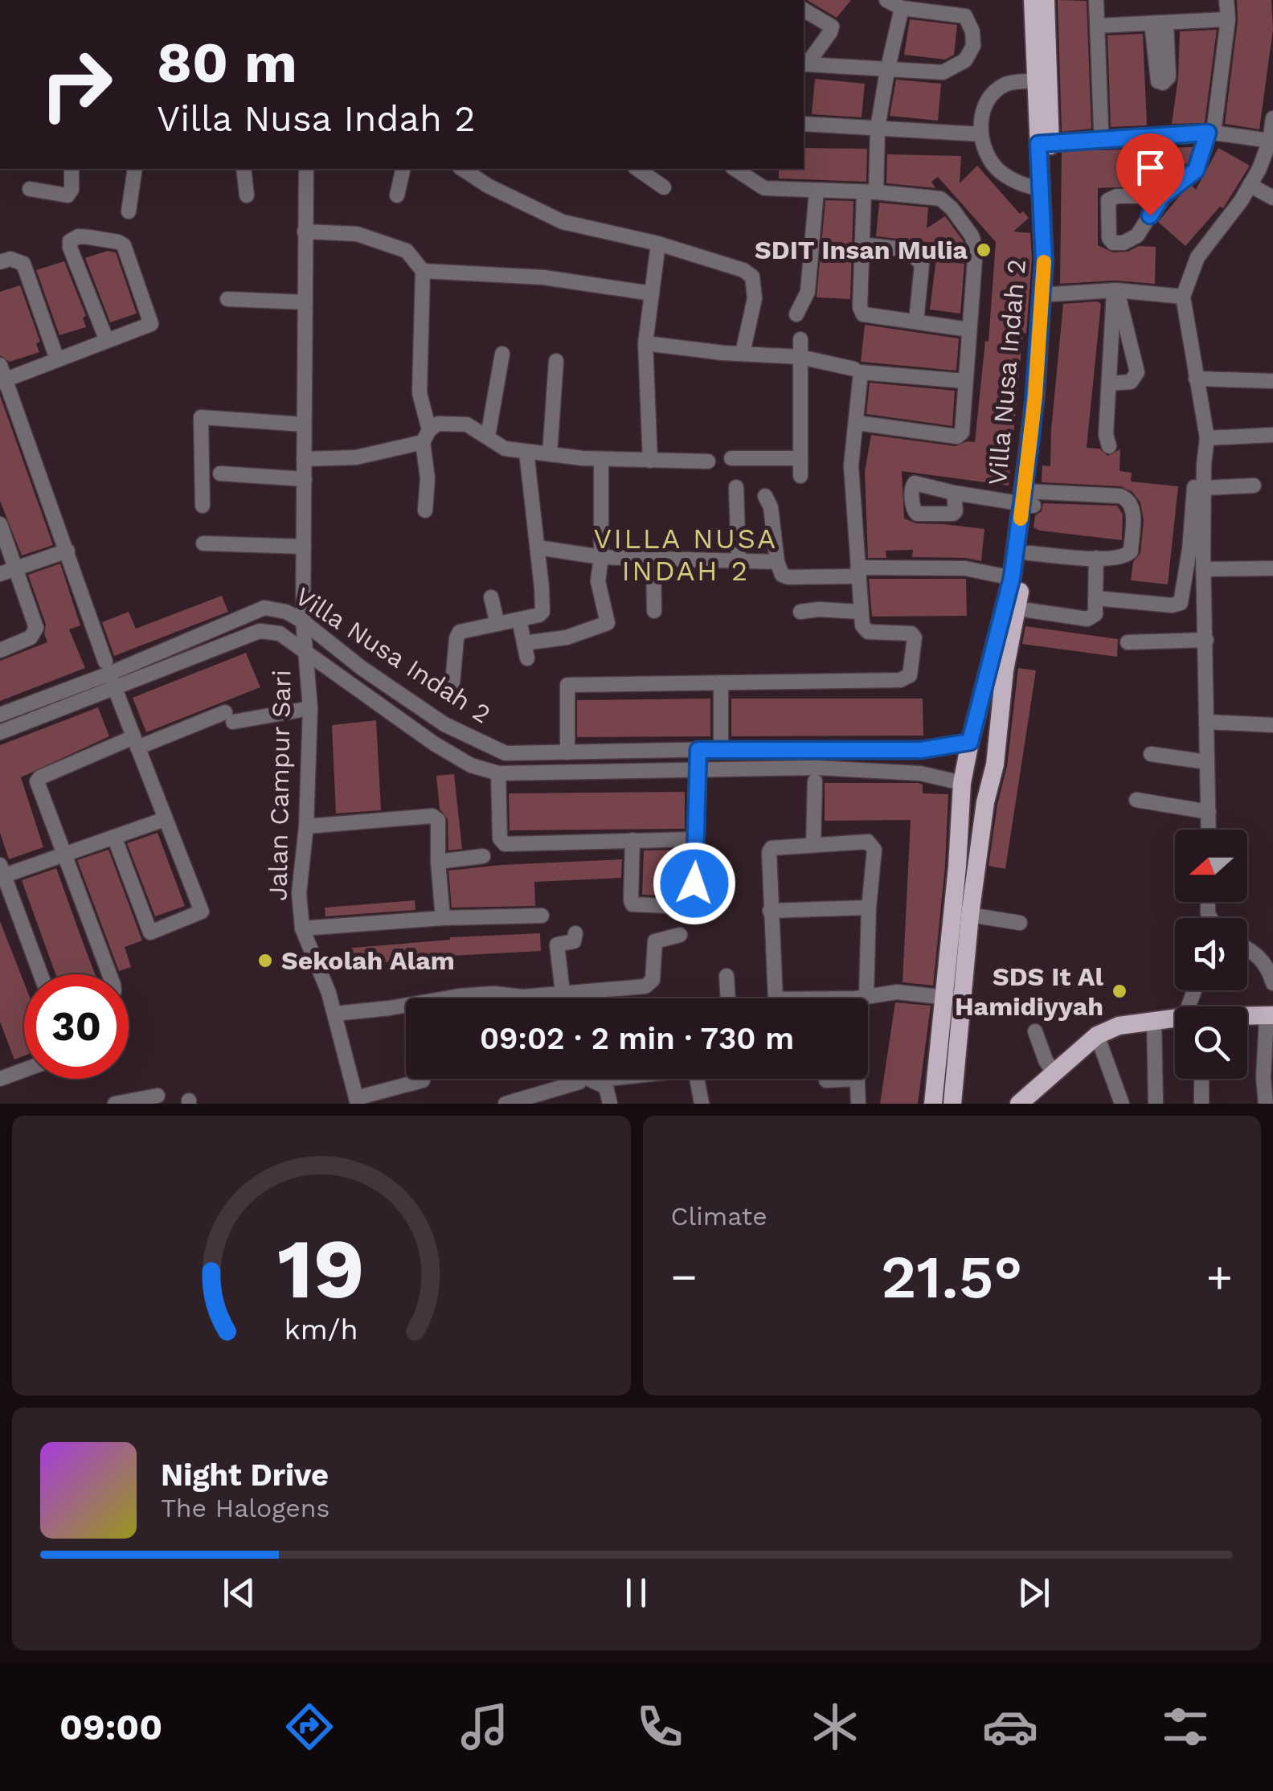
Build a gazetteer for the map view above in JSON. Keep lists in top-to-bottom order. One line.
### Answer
{"streets":{"main road":["Villa Nusa Indah 2"],"street":["Jalan Campur Sari"]},"crossings":[["Villa Nusa Indah 2","Jalan Campur Sari"]],"districts":["VILLA NUSA INDAH 2"],"places":["SDIT Insan Mulia","Sekolah Alam","SDS It Al Hamidiyyah"],"north":"left","page":{"turn":["80 m","Villa Nusa Indah 2"],"limit":"30","trip":"09:02 · 2 min · 730 m","tile":"Climate","heat":["−","21.5°","+"],"song":["Night Drive","The Halogens"],"tabs":"09:00","gauge":["19","km/h"]}}
